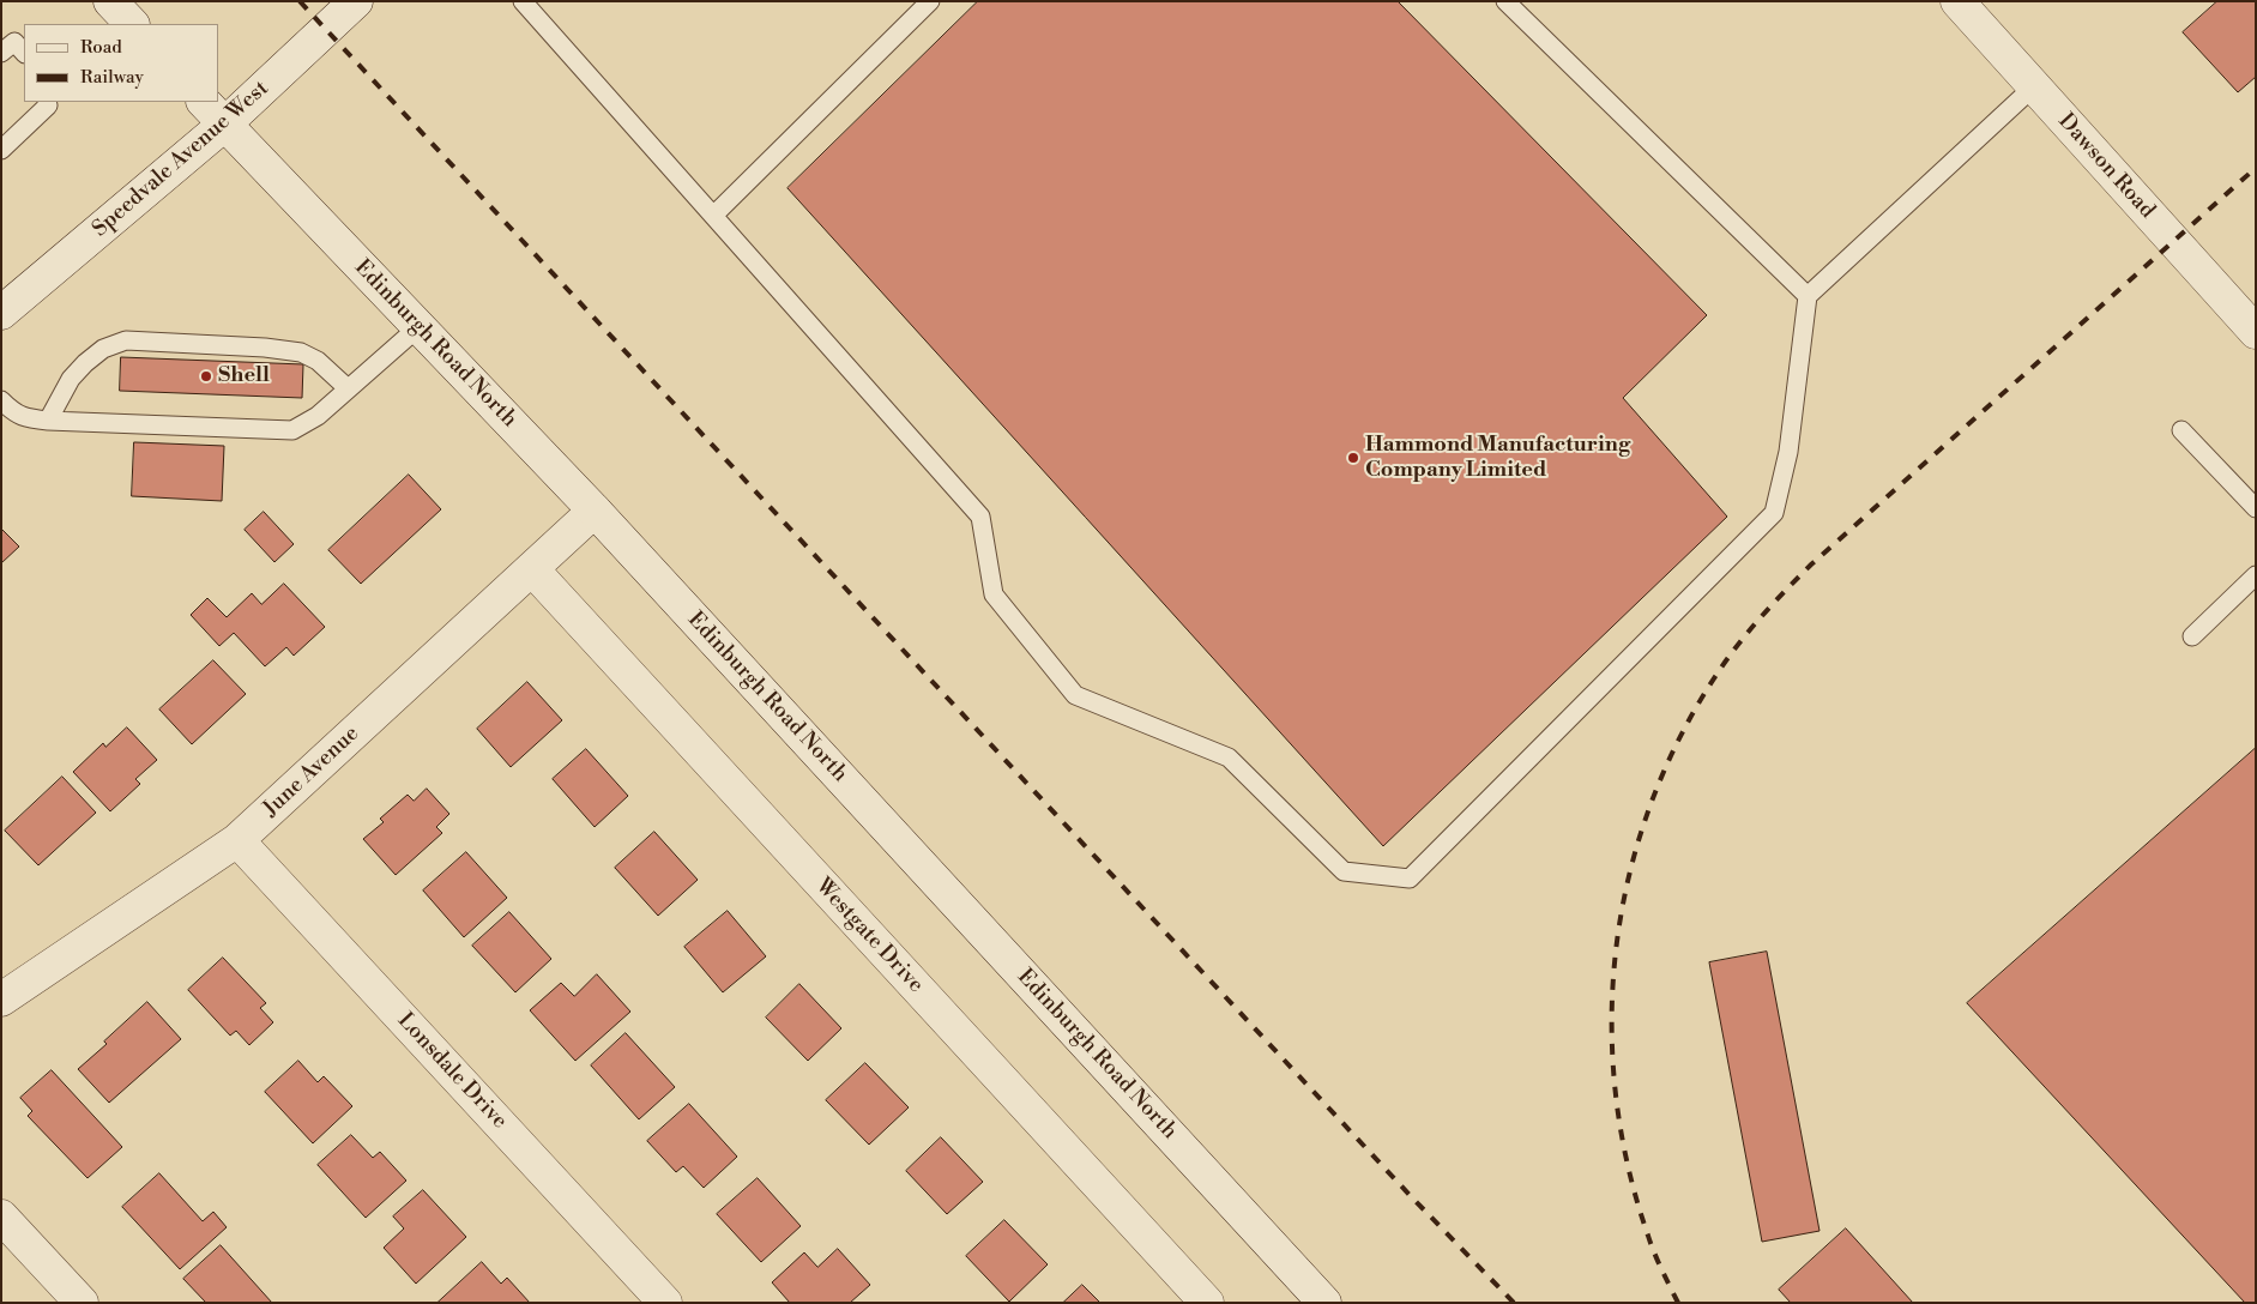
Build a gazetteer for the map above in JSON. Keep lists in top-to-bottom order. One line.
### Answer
{"streets":{"street":["Speedvale Avenue West","Dawson Road","Edinburgh Road North","June Avenue","Westgate Drive","Lonsdale Drive"]},"crossings":[["Speedvale Avenue West","Edinburgh Road North"],["Edinburgh Road North","June Avenue"],["June Avenue","Westgate Drive"],["June Avenue","Lonsdale Drive"]],"places":["Shell","Hammond Manufacturing Company Limited"],"legend":["Road","Railway"]}
